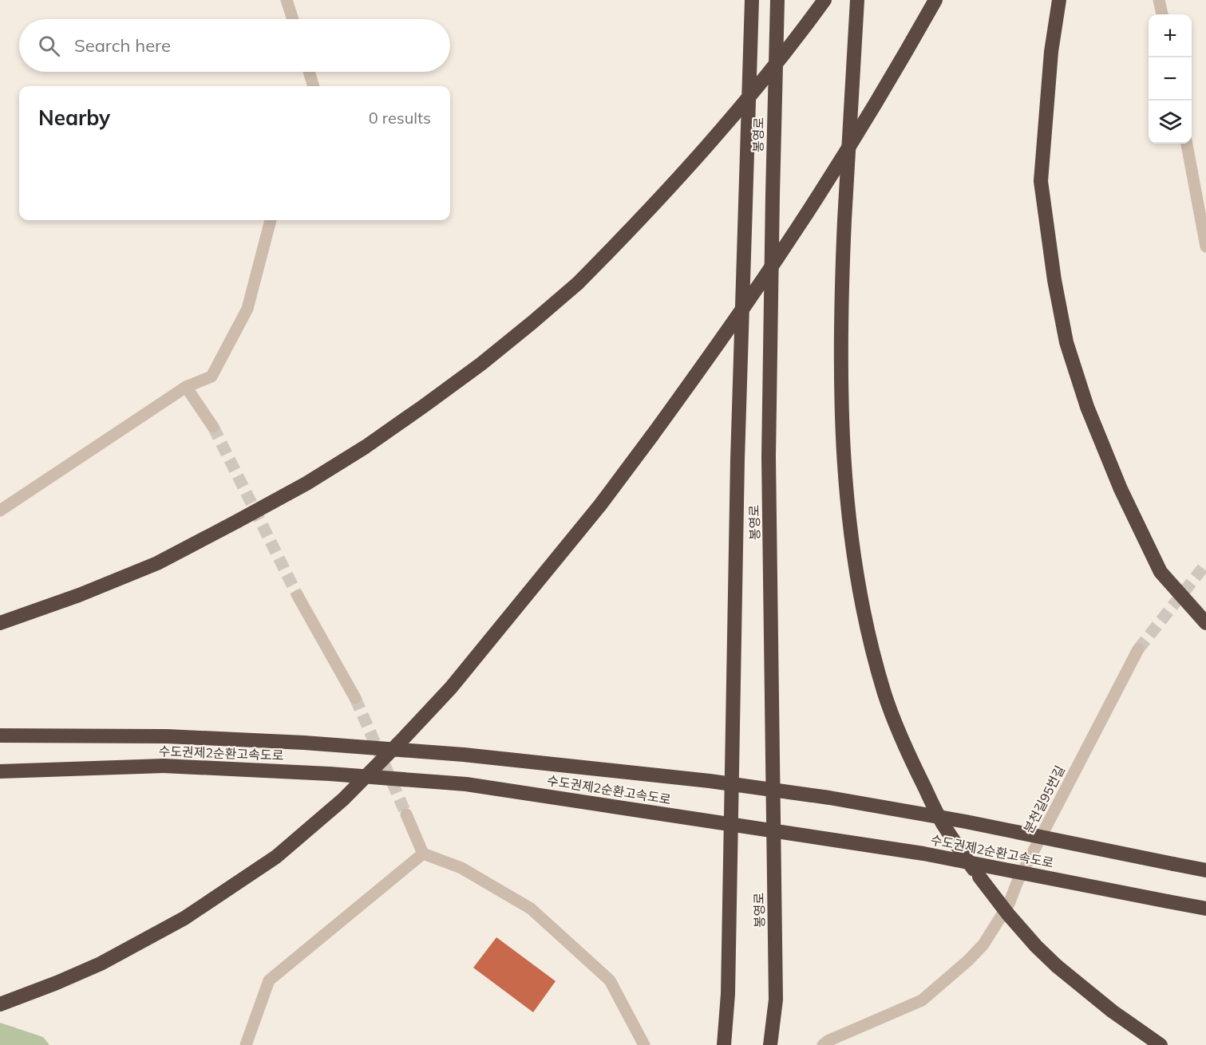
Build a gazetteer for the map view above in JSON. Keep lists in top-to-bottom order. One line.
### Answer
{"streets":{"highway":["봉영로","수도권제2순환고속도로"],"street":["분천길95번길"]},"page":{"map_buttons":["+","−"],"search":"Search here","heading":["Nearby","0 results"]}}
